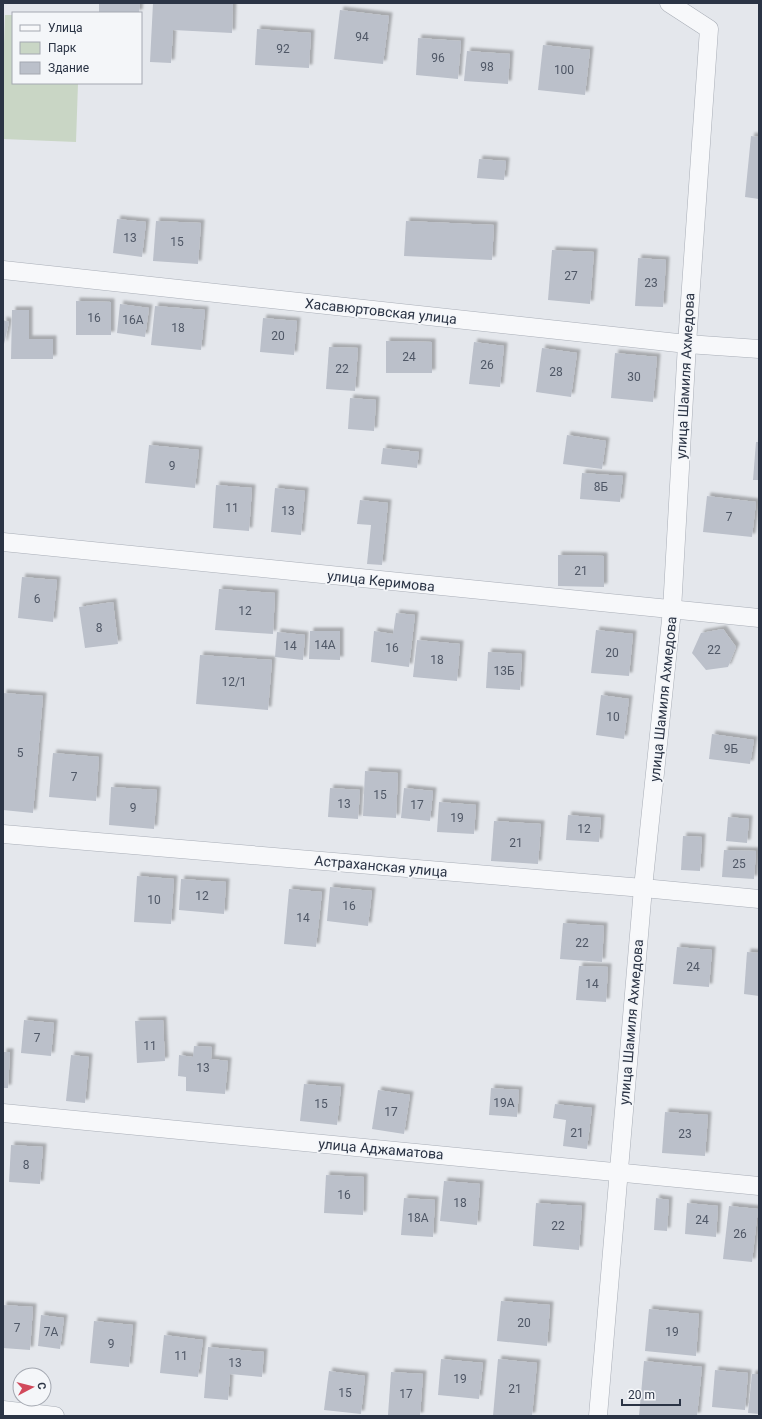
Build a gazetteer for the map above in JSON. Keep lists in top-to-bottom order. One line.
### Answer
{"streets":{"street":["Хасавюртовская улица","улица Шамиля Ахмедова","улица Керимова","Астраханская улица","улица Аджаматова"]},"crossings":[["Хасавюртовская улица","улица Шамиля Ахмедова"],["улица Шамиля Ахмедова","улица Керимова"],["улица Шамиля Ахмедова","Астраханская улица"],["улица Шамиля Ахмедова","улица Аджаматова"]],"house_numbers":["94","92","96","98","100","13","15","27","23","16","16А","18","20","24","26","22","28","30","9","8Б","11","13","7","21","6","12","8","14А","14","16","22","20","18","13Б","12/1","10","9Б","5","7","15","13","17","9","19","12","21","25","12","10","16","14","22","24","14","7","11","13","19А","15","17","21","23","8","16","18","18А","24","22","26","20","7","7А","19","9","11","13","19","21","15","17"],"legend":["Улица","Парк","Здание"],"scale_bar":"20 m","north":"right"}
